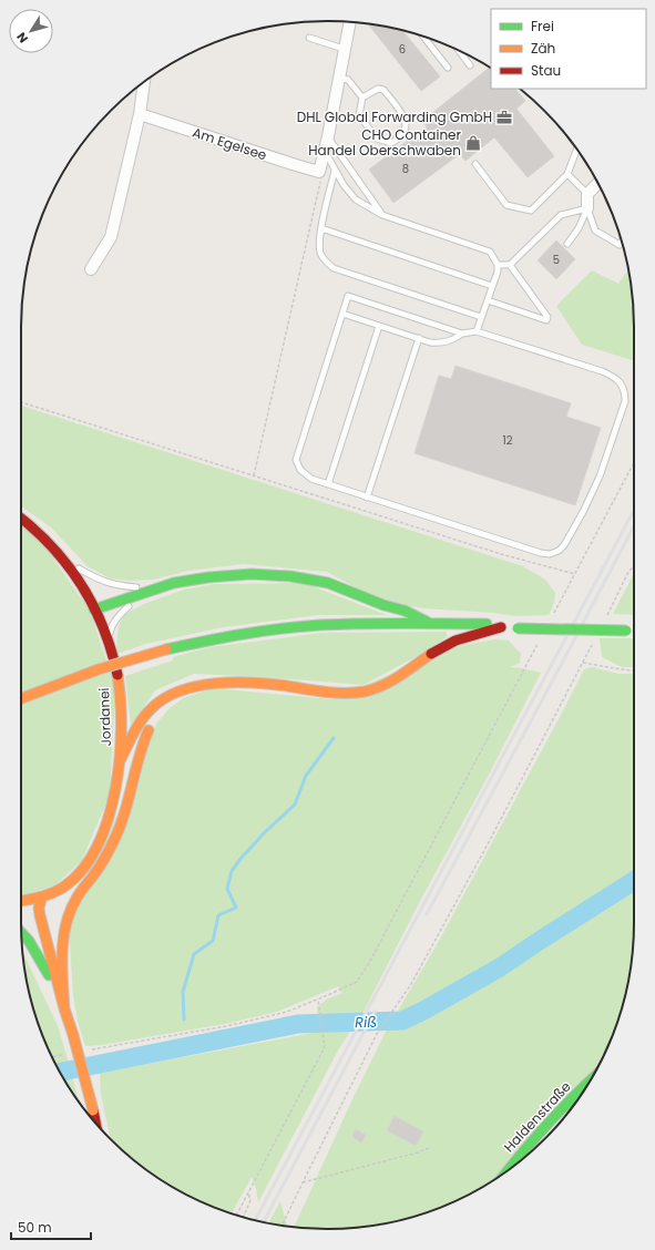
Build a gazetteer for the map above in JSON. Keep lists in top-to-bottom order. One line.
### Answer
{"streets":{"main road":["Jordanei","Haldenstraße"],"street":["Am Egelsee"]},"water":["Riß"],"places":{"office":["DHL Global Forwarding GmbH"],"shop":["CHO Container Handel Oberschwaben"]},"house_numbers":["6","8","5","12"],"legend":["Frei","Zäh","Stau"],"scale_bar":"50 m","north":"bottom left"}
